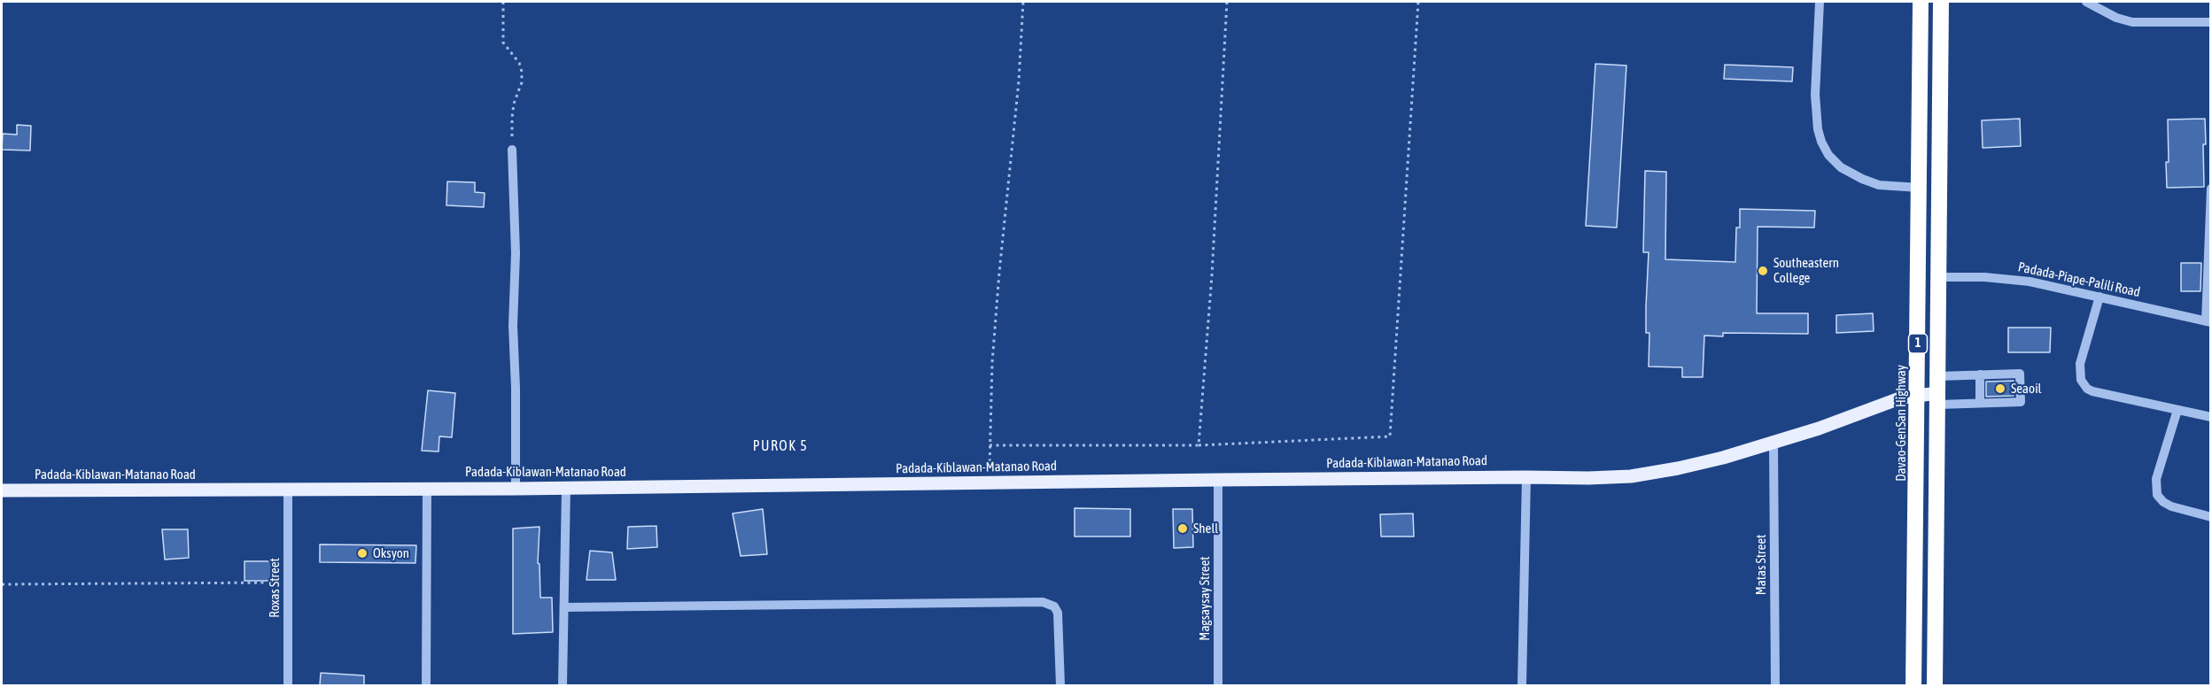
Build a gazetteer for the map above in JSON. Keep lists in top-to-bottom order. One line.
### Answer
{"streets":{"highway":["1","Davao-GenSan Highway"],"main road":["Padada-Kiblawan-Matanao Road"],"street":["Padada-Piape-Palili Road","Matas Street","Roxas Street","Magsaysay Street"]},"crossings":[["Padada-Piape-Palili Road","1"],["1","Padada-Kiblawan-Matanao Road"],["Davao-GenSan Highway","Padada-Kiblawan-Matanao Road"],["Padada-Kiblawan-Matanao Road","Matas Street"],["Padada-Kiblawan-Matanao Road","Roxas Street"],["Padada-Kiblawan-Matanao Road","Magsaysay Street"]],"districts":["PUROK 5"],"places":["Southeastern College","Seaoil","Shell","Oksyon"]}
